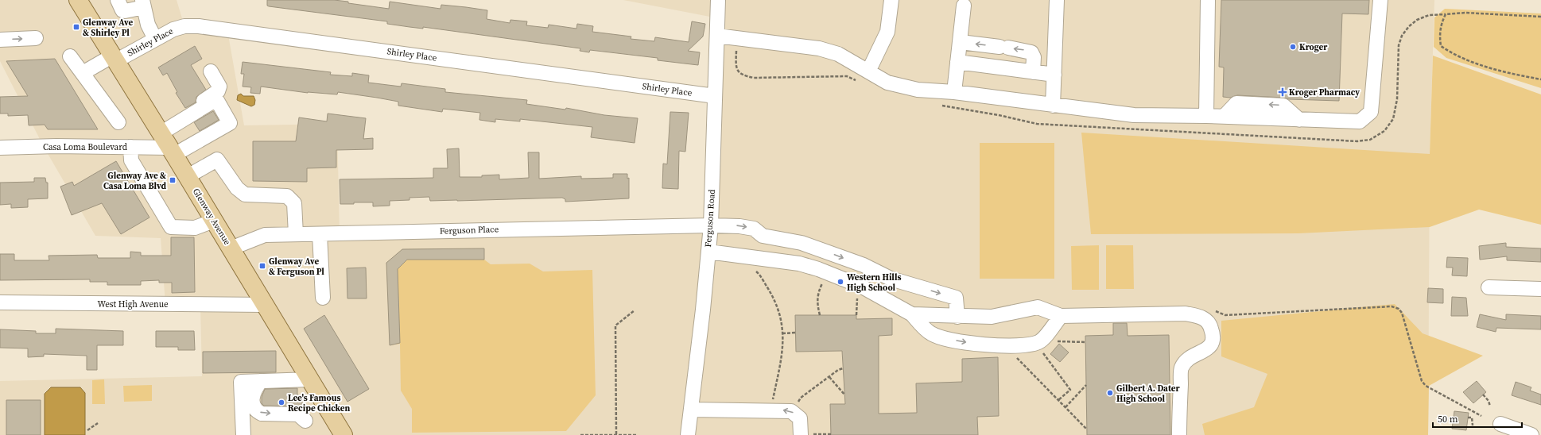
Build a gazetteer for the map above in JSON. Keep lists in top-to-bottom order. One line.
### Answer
{"streets":{"main road":["Glenway Avenue"],"street":["Shirley Place","Casa Loma Boulevard","Ferguson Road","Ferguson Place","West High Avenue"]},"crossings":[["Shirley Place","Glenway Avenue"],["Shirley Place","Ferguson Road"],["Casa Loma Boulevard","Glenway Avenue"],["Glenway Avenue","Ferguson Place"],["Glenway Avenue","West High Avenue"],["Ferguson Road","Ferguson Place"]],"places":{"transit":["Glenway Ave & Shirley Pl","Glenway Ave & Casa Loma Blvd","Glenway Ave & Ferguson Pl"],"other":["Kroger","Western Hills High School","Gilbert A. Dater High School","Lee's Famous Recipe Chicken"],"health":["Kroger Pharmacy"]},"scale_bar":"50 m"}
